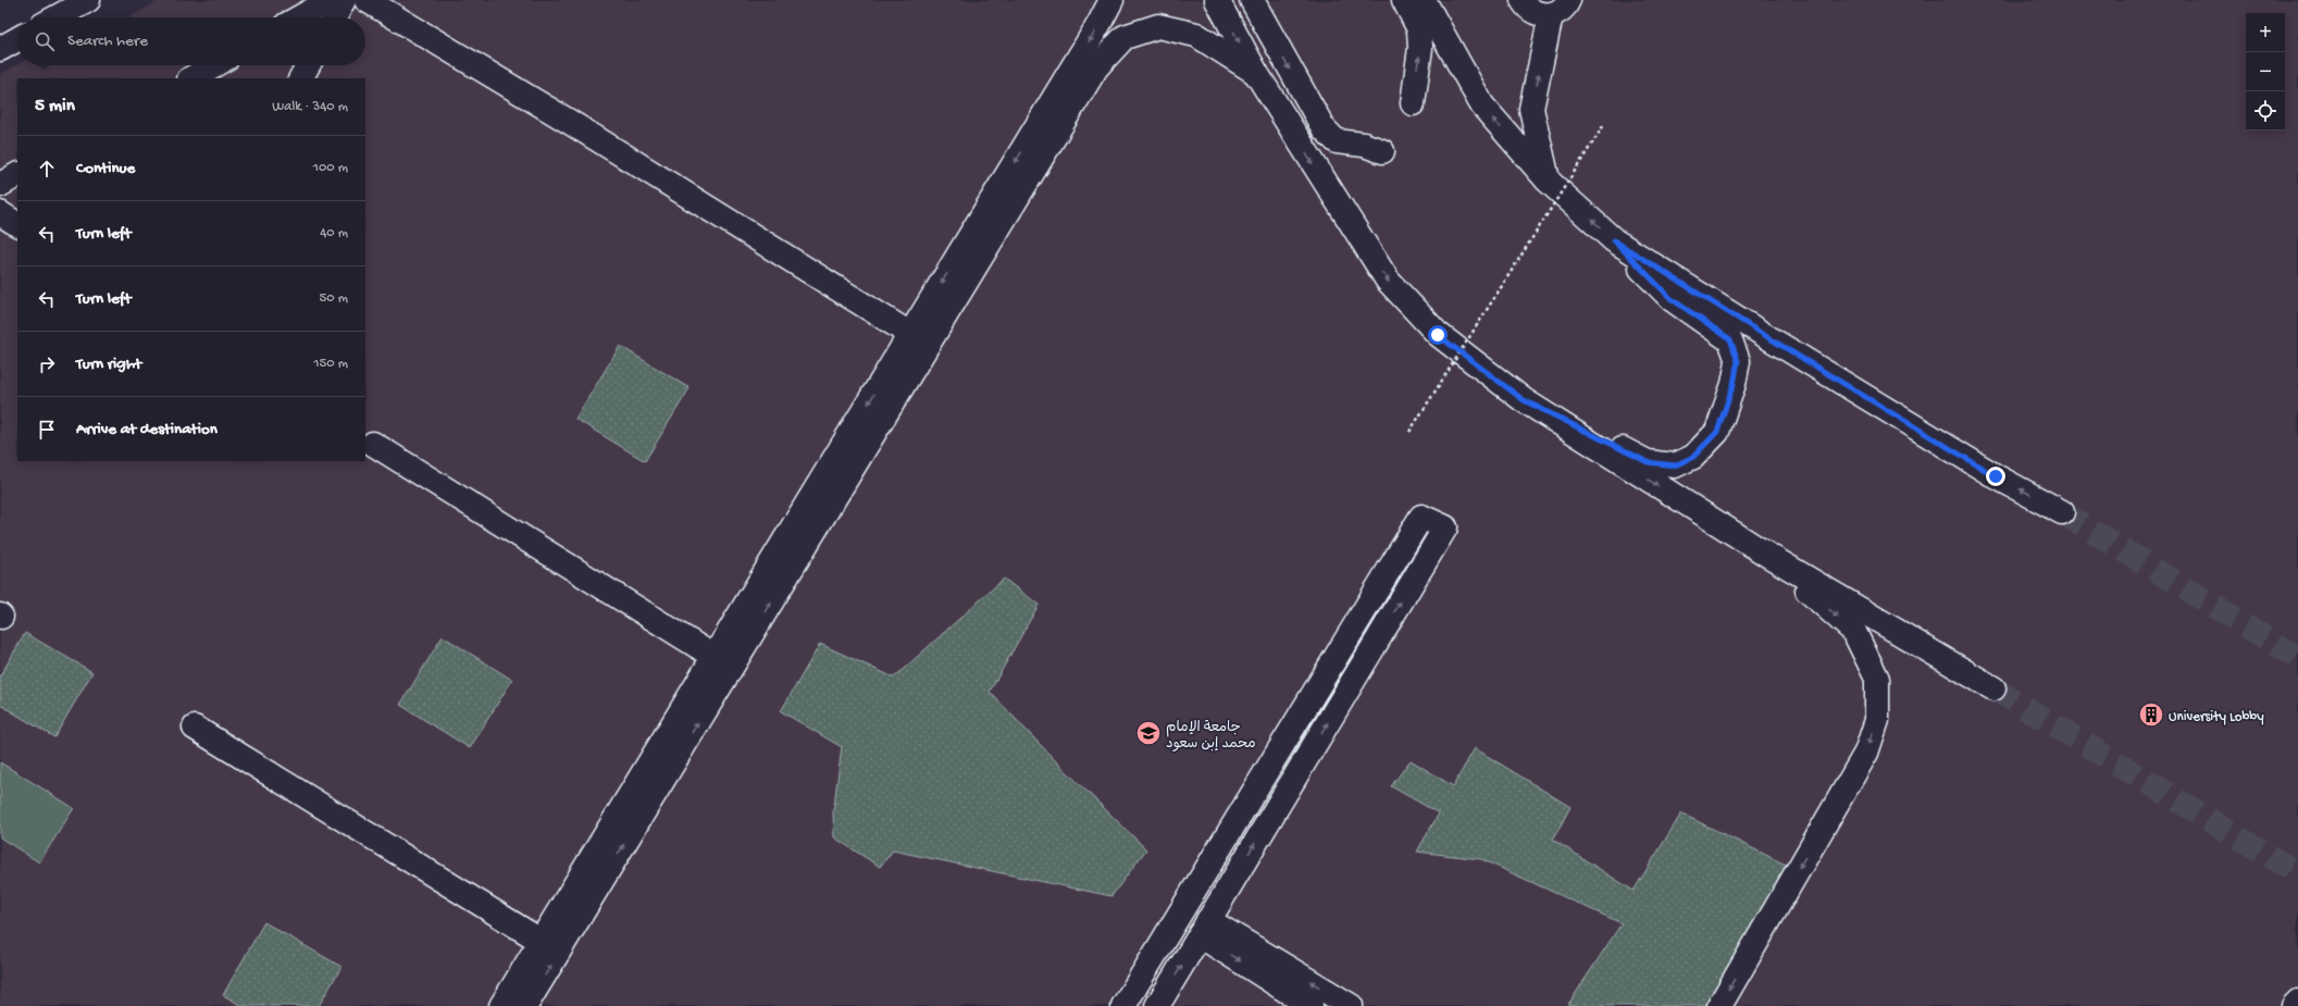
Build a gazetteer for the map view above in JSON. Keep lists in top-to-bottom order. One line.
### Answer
{"places":{"building":["University Lobby"],"school or university":["جامعة الإمام محمد إبن سعود"]},"page":{"map_buttons":["+","−"],"search":"Search here","heading":["5 min","Walk · 340 m"],"list":[["Continue","100 m"],["Turn left","40 m"],["Turn left","50 m"],["Turn right","150 m"],"Arrive at destination"]}}
